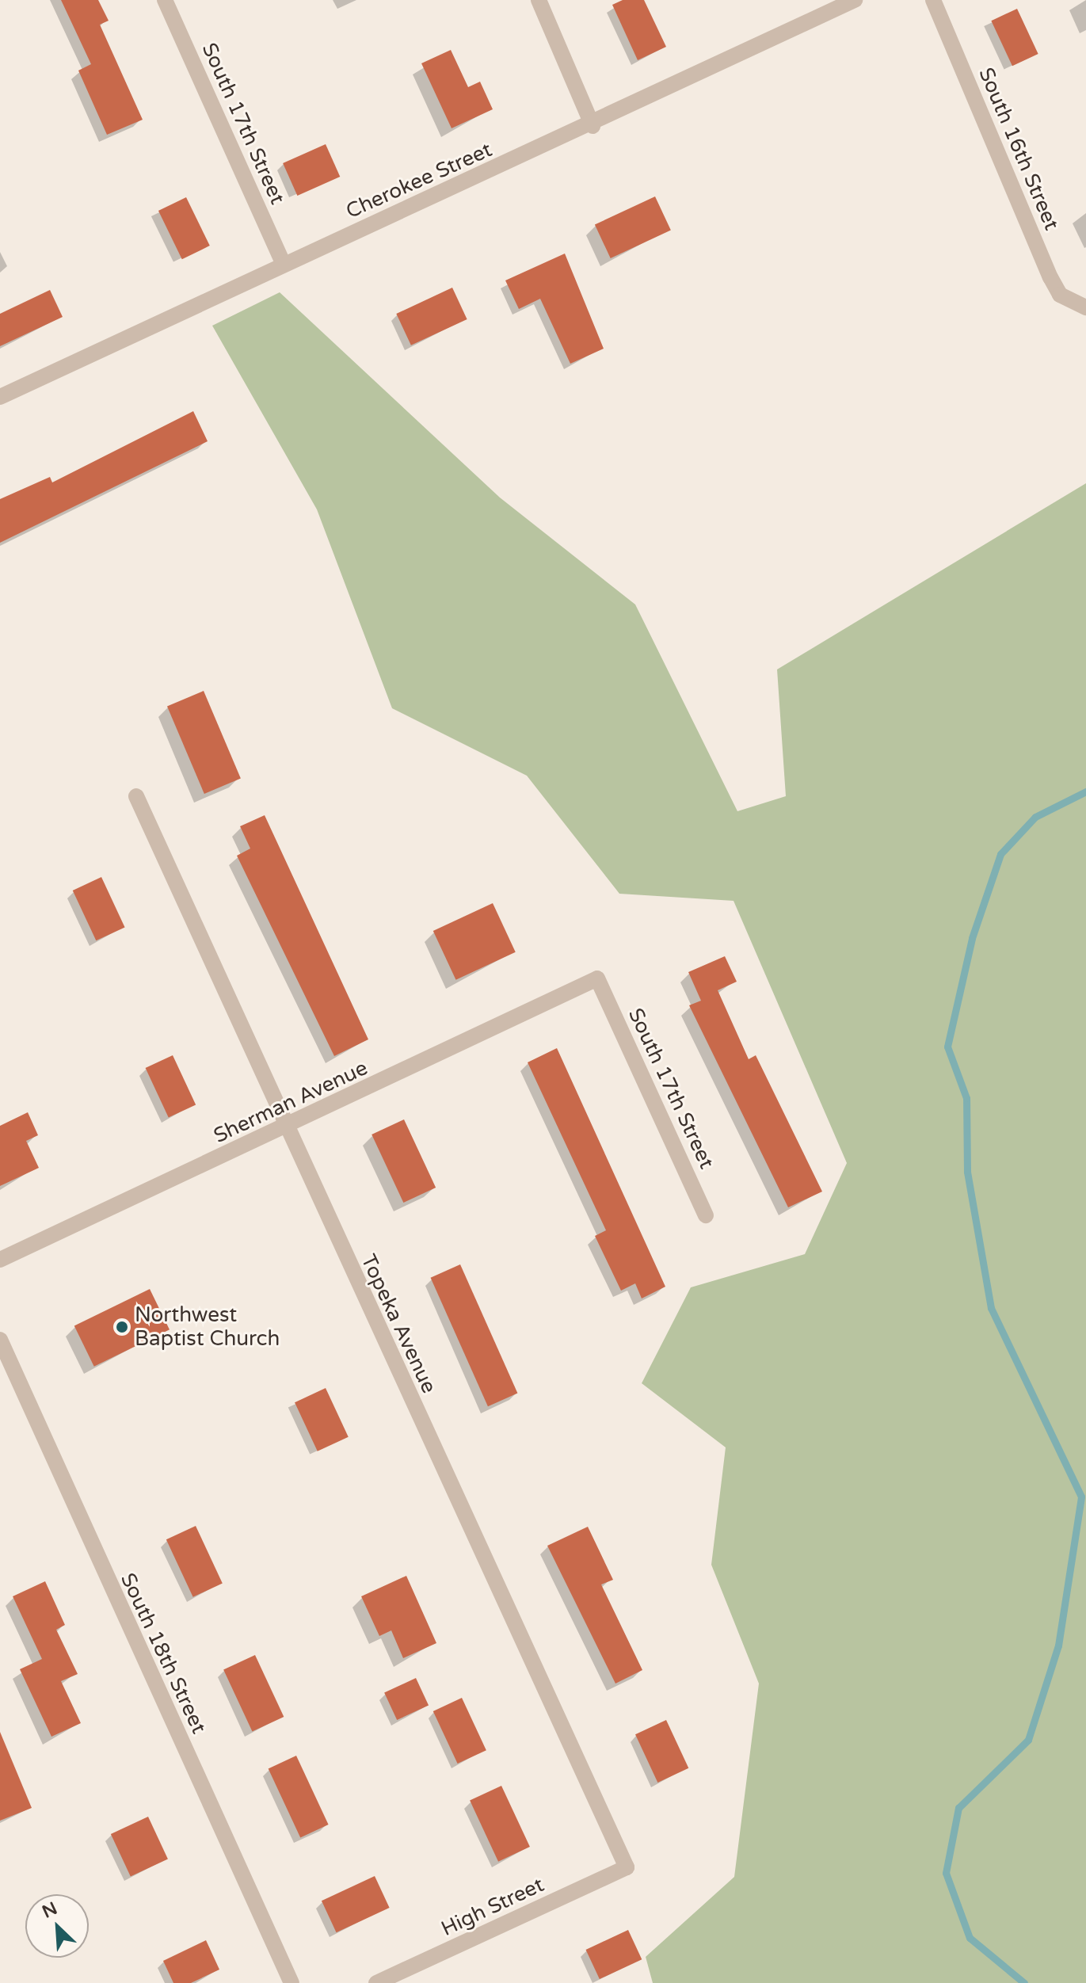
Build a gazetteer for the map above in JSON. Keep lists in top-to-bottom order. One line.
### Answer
{"streets":{"street":["South 17th Street","South 16th Street","Cherokee Street","Sherman Avenue","Topeka Avenue","South 18th Street","High Street"]},"crossings":[["South 17th Street","Cherokee Street"],["South 17th Street","Sherman Avenue"],["Sherman Avenue","Topeka Avenue"],["Topeka Avenue","High Street"]],"places":["Northwest Baptist Church"],"north":"top left"}
